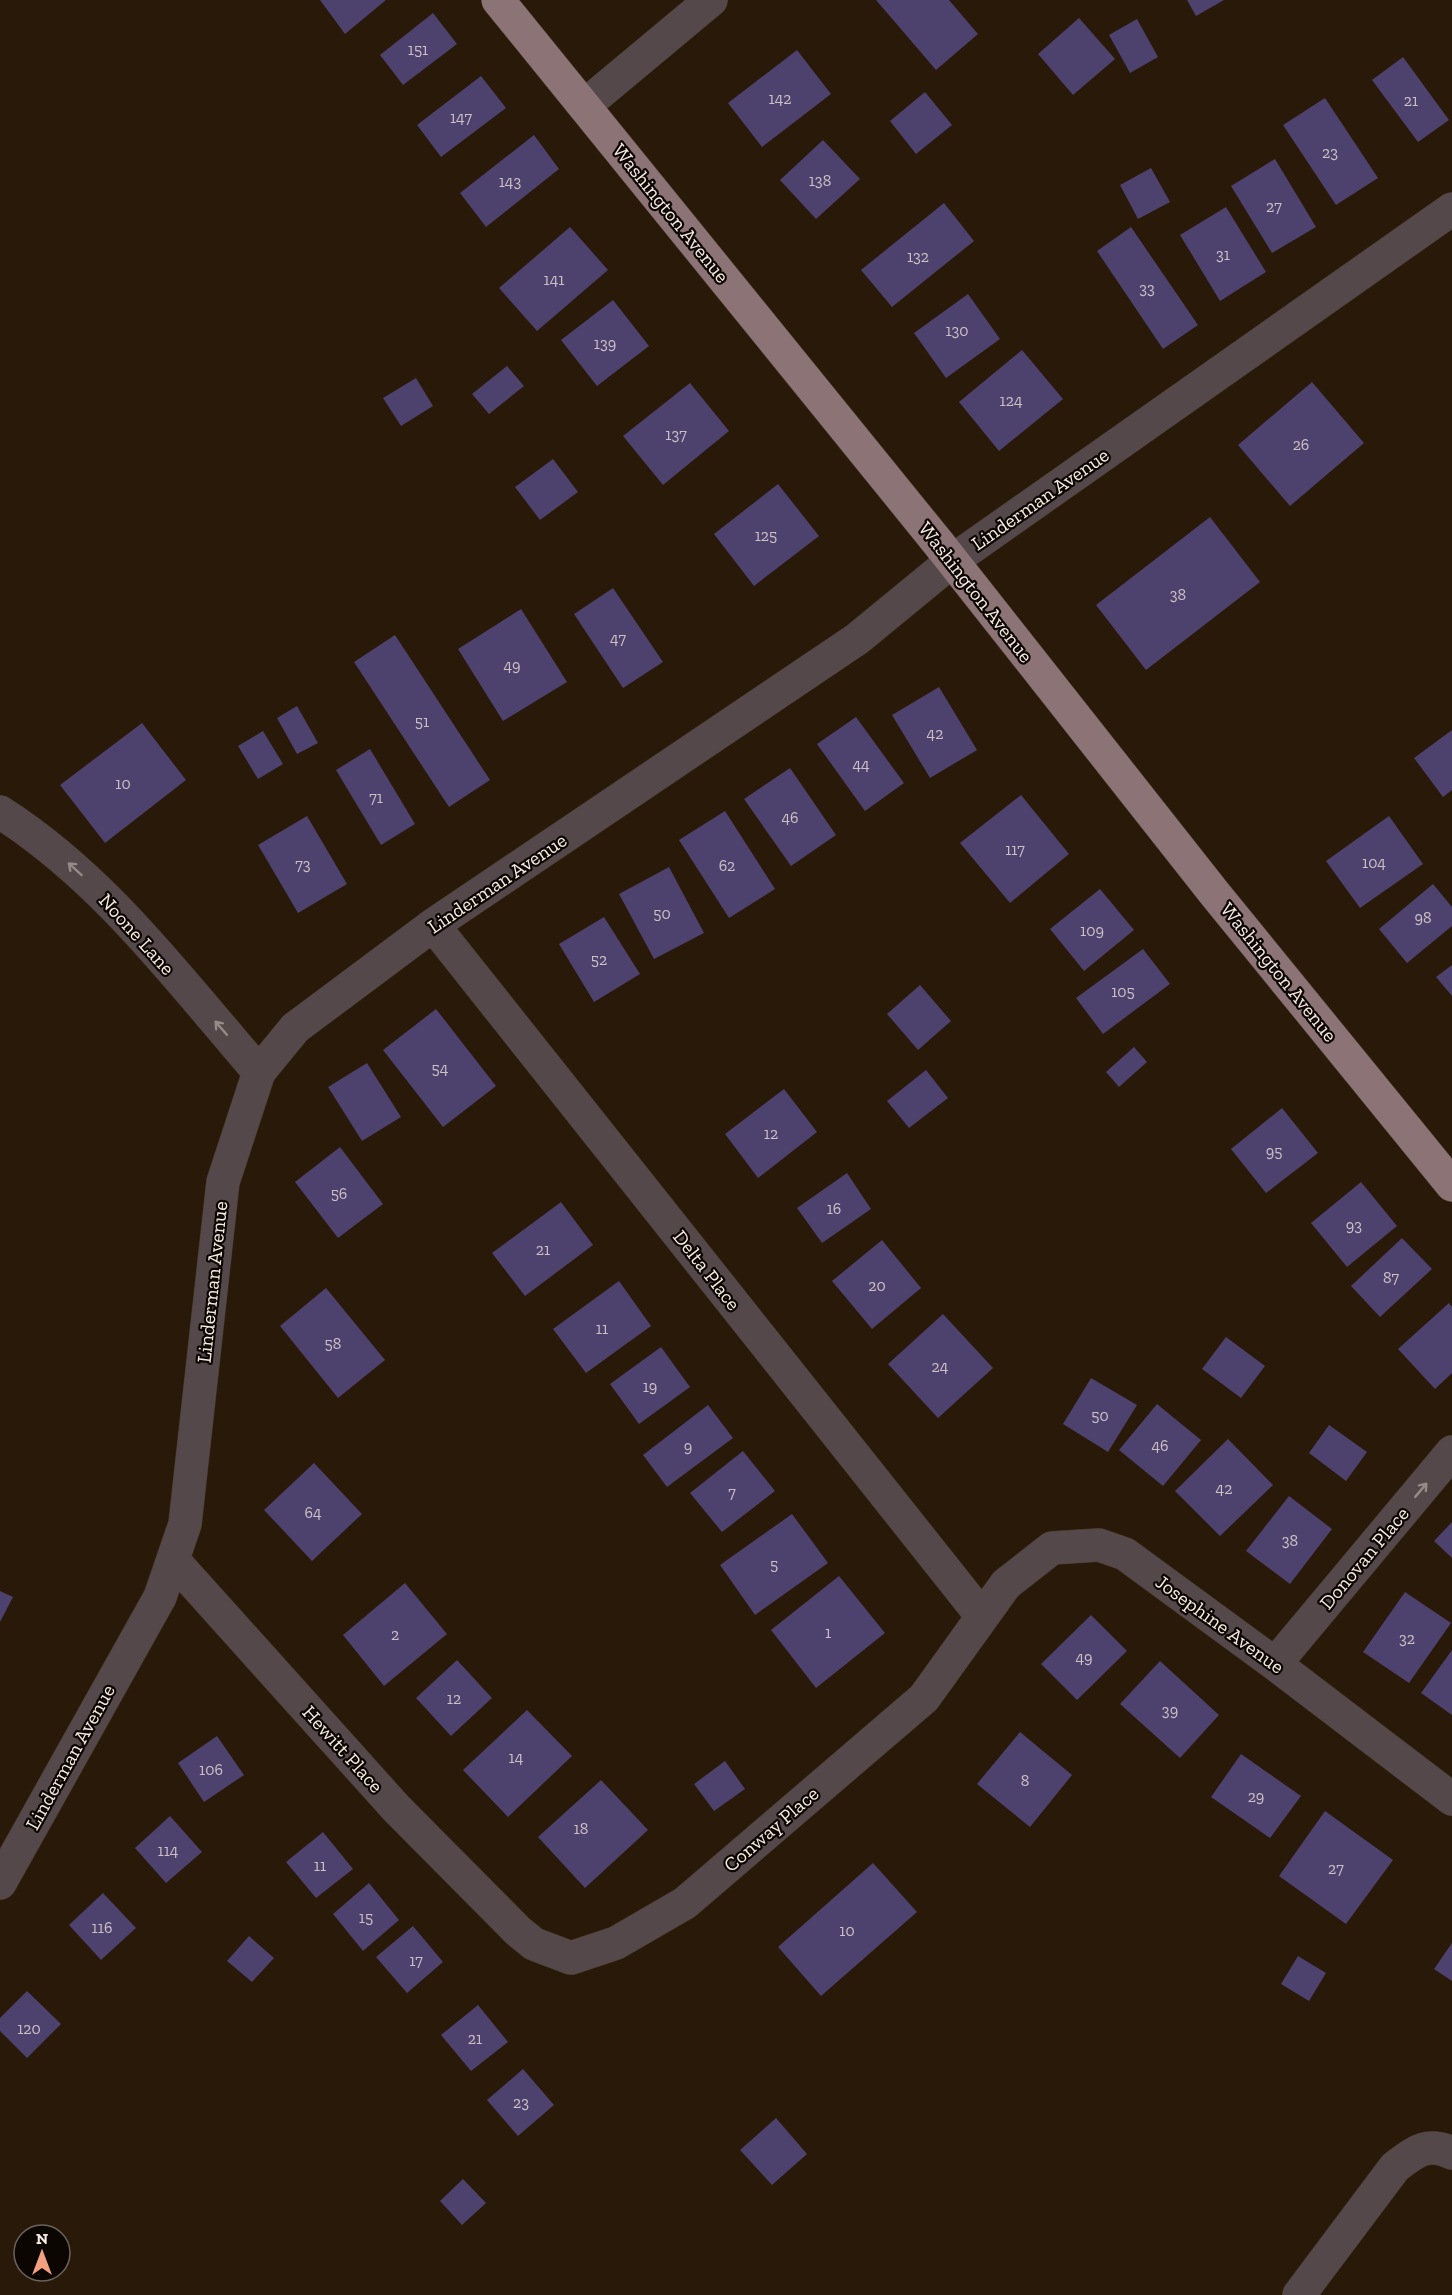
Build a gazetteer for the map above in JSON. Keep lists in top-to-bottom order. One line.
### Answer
{"streets":{"main road":["Washington Avenue"],"street":["Linderman Avenue","Noone Lane","Delta Place","Donovan Place","Josephine Avenue","Hewitt Place","Conway Place"]},"crossings":[["Washington Avenue","Linderman Avenue"],["Linderman Avenue","Noone Lane"],["Linderman Avenue","Delta Place"],["Linderman Avenue","Hewitt Place"],["Delta Place","Josephine Avenue"],["Delta Place","Conway Place"],["Donovan Place","Josephine Avenue"],["Josephine Avenue","Conway Place"],["Hewitt Place","Conway Place"]],"one_way":["Noone Lane","Donovan Place"],"house_numbers":["151","142","21","147","23","138","143","27","31","132","141","33","130","139","124","137","26","125","38","47","49","51","42","44","10","71","46","117","104","73","62","50","98","109","52","105","54","12","95","56","16","93","21","87","20","11","58","24","19","50","46","9","42","7","64","38","5","1","2","32","49","12","39","14","106","8","29","18","114","11","27","15","116","10","17","120","21","23"],"north":"top"}
